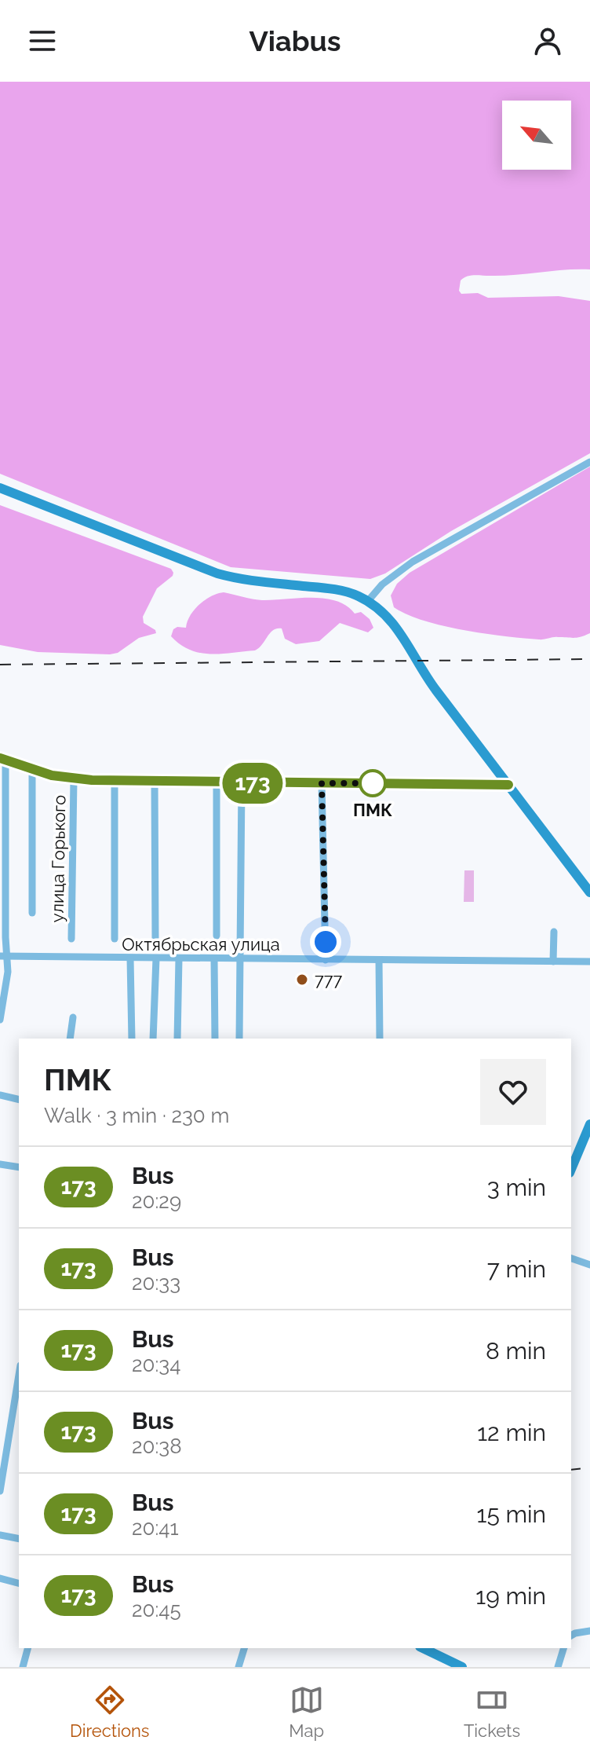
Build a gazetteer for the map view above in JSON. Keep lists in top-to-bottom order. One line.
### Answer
{"streets":{"street":["улица Горького","Октябрьская улица"]},"places":["ПМК","777"],"lines":["bus line 173"],"north":"top left","page":{"header":"Viabus","on_map":"173","heading":["ПМК","Walk · 3 min · 230 m"],"list":[{"mark":"173","name":"Bus","note":"20:29","value":"3 min"},{"mark":"173","name":"Bus","note":"20:33","value":"7 min"},{"mark":"173","name":"Bus","note":"20:34","value":"8 min"},{"mark":"173","name":"Bus","note":"20:38","value":"12 min"},{"mark":"173","name":"Bus","note":"20:41","value":"15 min"},{"mark":"173","name":"Bus","note":"20:45","value":"19 min"}],"tabs":["Directions","Map","Tickets"]}}
